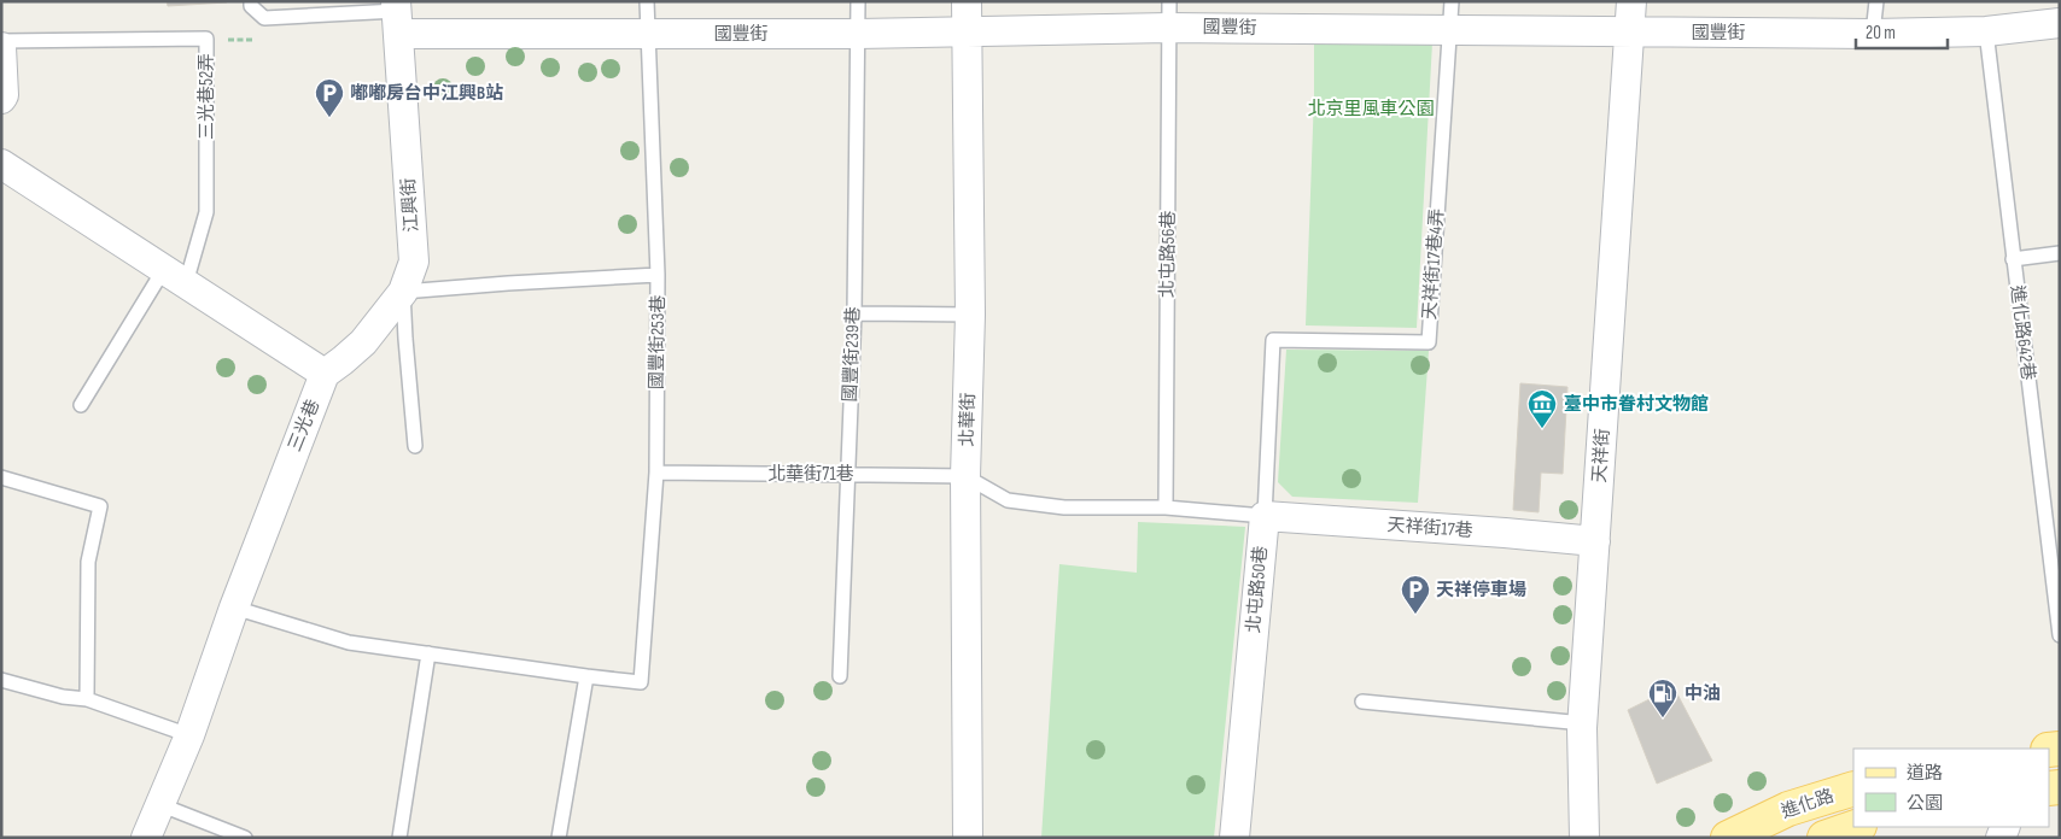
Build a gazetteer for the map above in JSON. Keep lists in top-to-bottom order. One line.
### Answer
{"streets":{"main road":["進化路"],"street":["國豐街","江興街","北華街","三光巷","天祥街","天祥街17巷","北屯路50巷"],"lane":["三光巷52弄","北屯路56巷","天祥街17巷4弄","進化路642巷","國豐街253巷","國豐街239巷","北華街71巷"]},"crossings":[["國豐街","江興街"],["國豐街","北屯路56巷"],["國豐街","天祥街17巷4弄"],["國豐街","進化路642巷"],["國豐街","國豐街253巷"],["國豐街","國豐街239巷"],["國豐街","北華街"],["國豐街","天祥街"],["江興街","三光巷"],["天祥街17巷4弄","北屯路50巷"],["國豐街253巷","北華街71巷"],["國豐街239巷","北華街71巷"],["北華街","北華街71巷"],["天祥街","天祥街17巷"],["天祥街17巷","北屯路50巷"]],"parks":["北京里風車公園"],"places":{"parking":["嘟嘟房台中江興B站","天祥停車場"],"museum":["臺中市眷村文物館"],"fuel station":["中油"]},"legend":["道路","公園"],"scale_bar":"20 m"}
